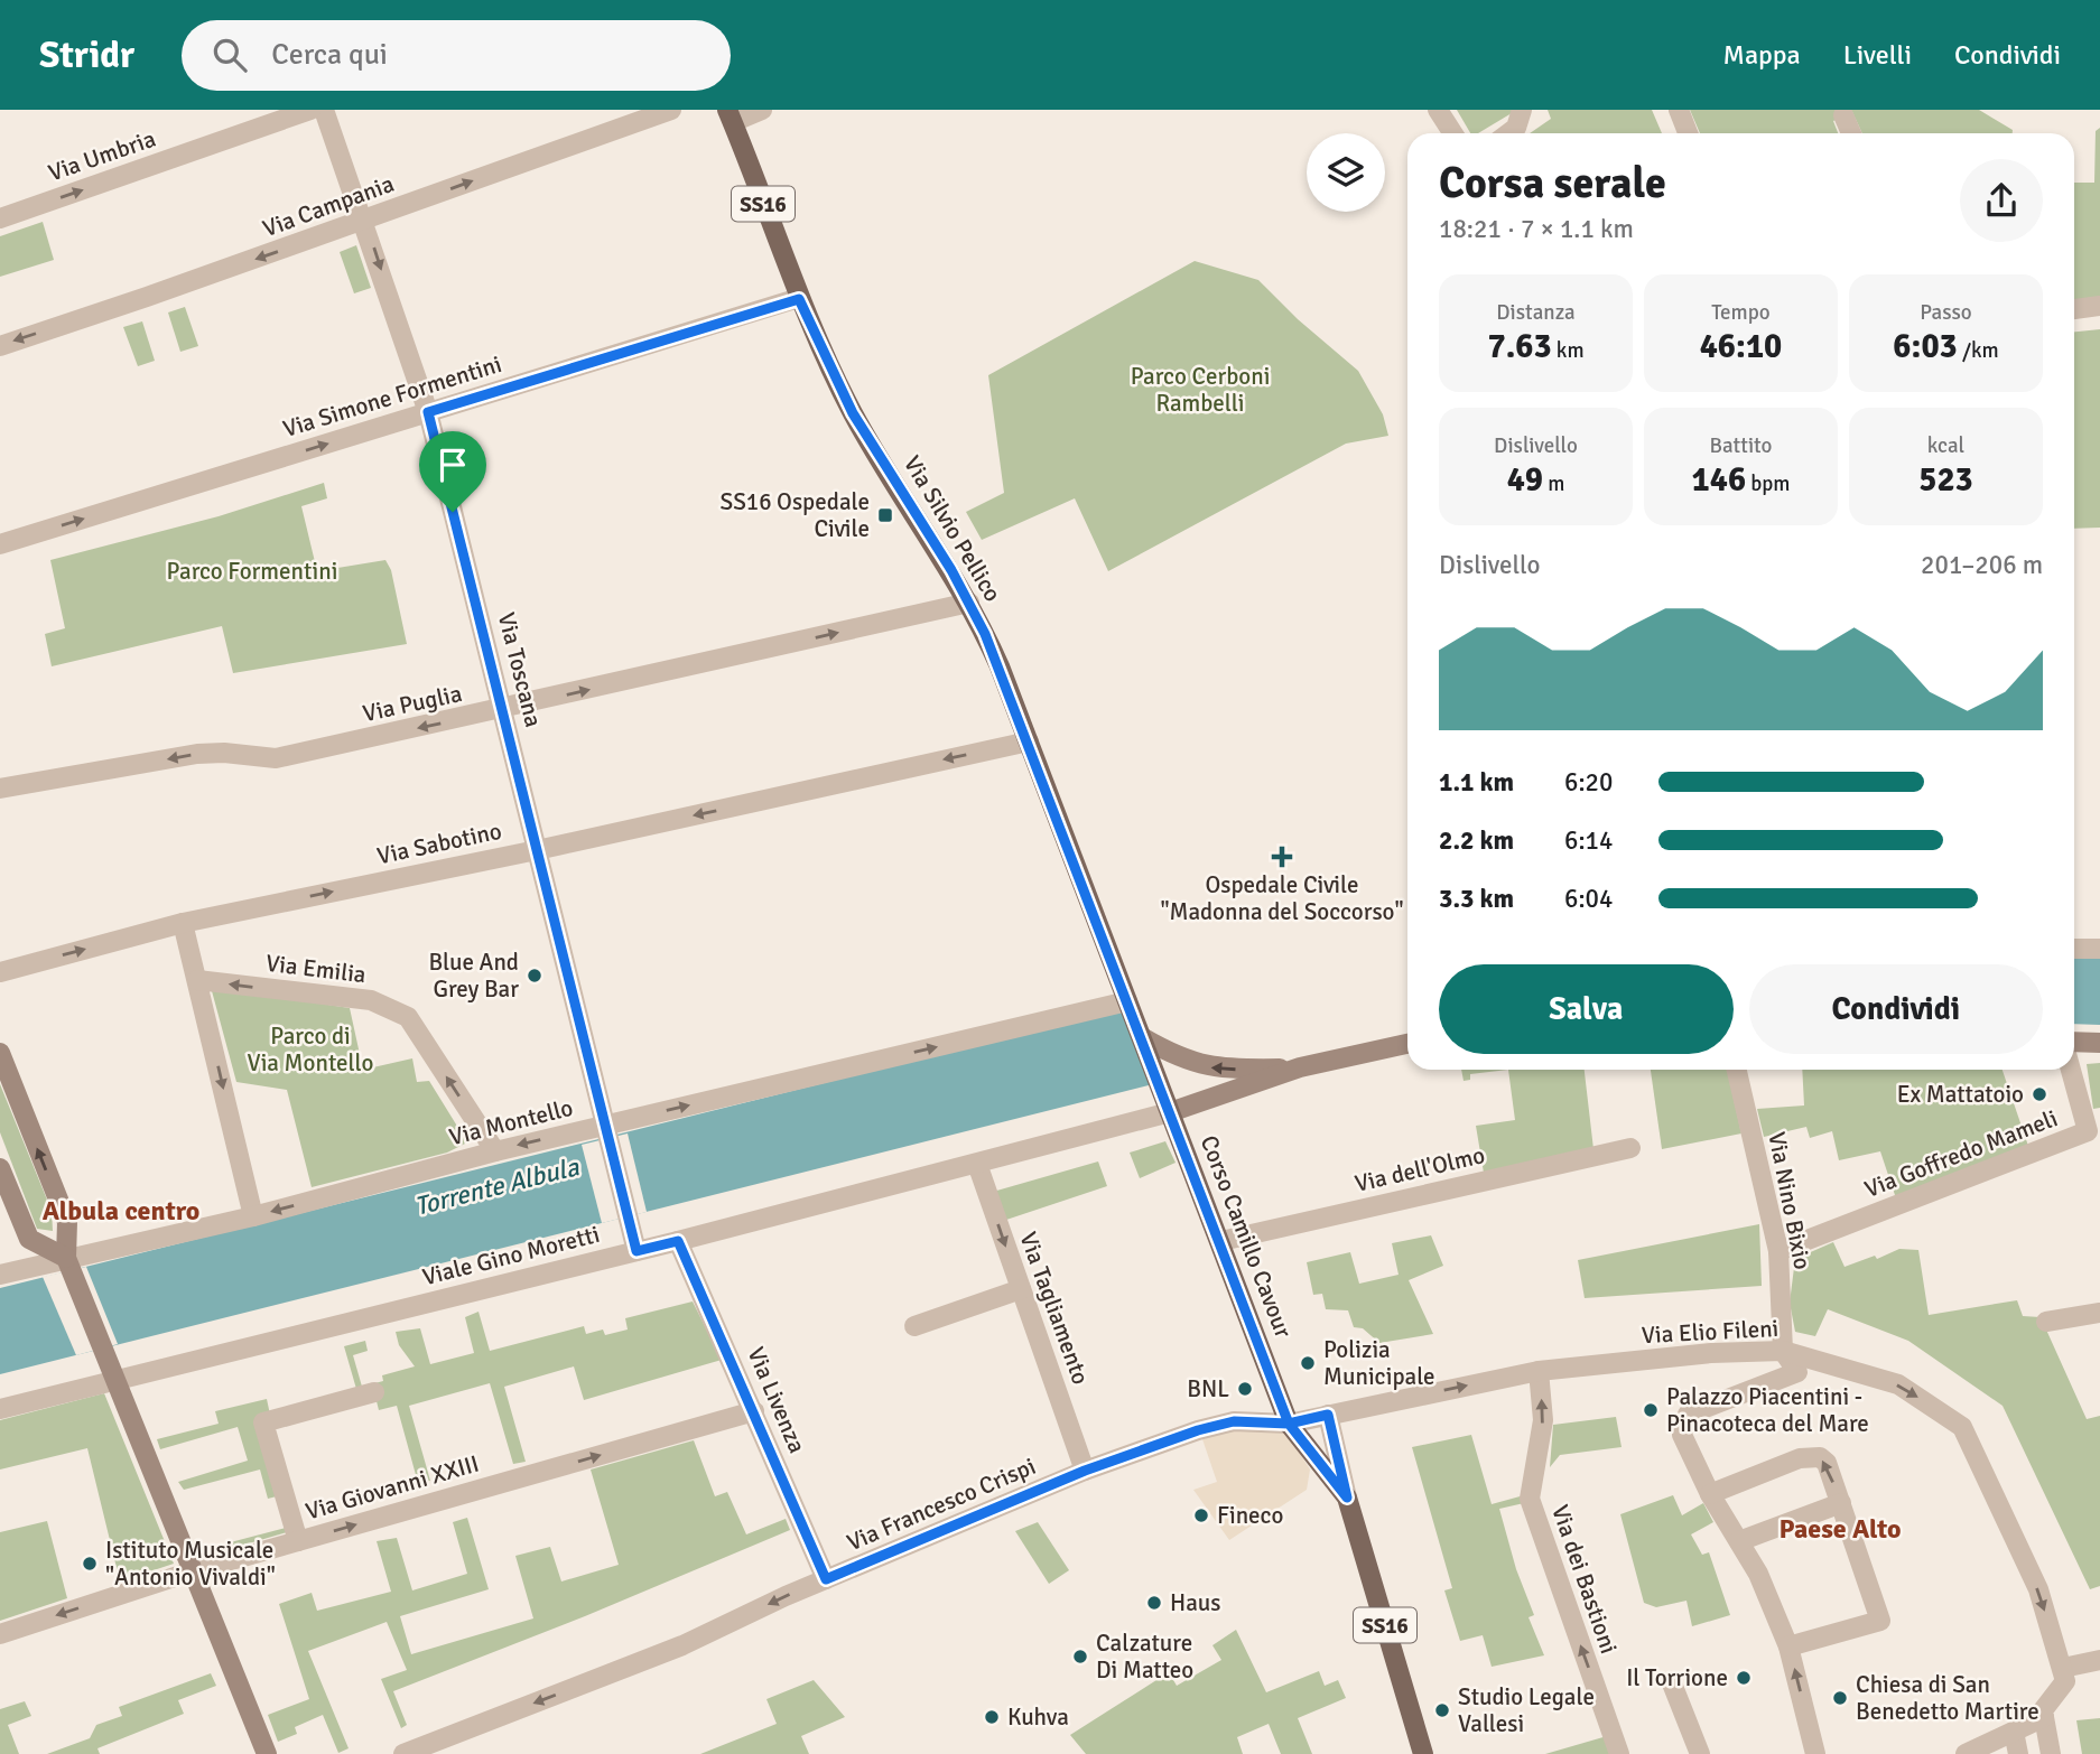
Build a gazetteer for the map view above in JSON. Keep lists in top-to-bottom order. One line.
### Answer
{"streets":{"main road":["SS16","Via Silvio Pellico","Corso Camillo Cavour"],"street":["Via Umbria","Via Campania","Via Simone Formentini","Via Toscana","Via Puglia","Via Sabotino","Via Emilia","Via Montello","Via Goffredo Mameli","Via dell'Olmo","Via Nino Bixio","Viale Gino Moretti","Via Tagliamento","Via Elio Fileni","Via Livenza","Via Giovanni XXIII","Via Francesco Crispi","Via dei Bastioni"]},"crossings":[["SS16","Corso Camillo Cavour"],["SS16","Via Elio Fileni"],["SS16","Via Francesco Crispi"],["Via Campania","Via Toscana"],["Via Simone Formentini","Via Silvio Pellico"],["Via Simone Formentini","Via Toscana"],["Via Silvio Pellico","Via Puglia"],["Via Silvio Pellico","Via Sabotino"],["Via Silvio Pellico","Via Montello"],["Via Silvio Pellico","Corso Camillo Cavour"],["Via Silvio Pellico","Viale Gino Moretti"],["Via Toscana","Via Puglia"],["Via Toscana","Via Sabotino"],["Via Toscana","Via Montello"],["Via Toscana","Viale Gino Moretti"],["Via Emilia","Via Montello"],["Via Goffredo Mameli","Via Nino Bixio"],["Via dell'Olmo","Corso Camillo Cavour"],["Via Nino Bixio","Via Elio Fileni"],["Corso Camillo Cavour","Viale Gino Moretti"],["Corso Camillo Cavour","Via Elio Fileni"],["Corso Camillo Cavour","Via Francesco Crispi"],["Viale Gino Moretti","Via Tagliamento"],["Viale Gino Moretti","Via Livenza"],["Via Tagliamento","Via Francesco Crispi"],["Via Elio Fileni","Via Francesco Crispi"],["Via Elio Fileni","Via dei Bastioni"],["Via Livenza","Via Giovanni XXIII"],["Via Livenza","Via Francesco Crispi"]],"one_way":["Via Umbria","Via Simone Formentini","Via Emilia","Via Tagliamento","Via Elio Fileni","Via Francesco Crispi","Via dei Bastioni"],"districts":["Albula centro","Paese Alto"],"water":["Torrente Albula"],"parks":["Parco Cerboni Rambelli","Parco Formentini","Parco di Via Montello"],"places":{"transit":["SS16 Ospedale Civile"],"health":["Ospedale Civile \"Madonna del Soccorso\""],"other":["Blue And Grey Bar","Ex Mattatoio","Polizia Municipale","BNL","Palazzo Piacentini - Pinacoteca del Mare","Fineco","Istituto Musicale \"Antonio Vivaldi\"","Haus","Calzature Di Matteo","Il Torrione","Chiesa di San Benedetto Martire","Studio Legale Vallesi","Kuhva"]},"page":{"header":"Stridr","search":"Cerca qui","nav":["Mappa","Livelli","Condividi"],"heading":["Corsa serale","18:21 · 7 × 1.1 km"],"stats":[["Distanza","7.63 km"],["Tempo","46:10"],["Passo","6:03 /km"],["Dislivello","49 m"],["Battito","146 bpm"],["kcal","523"]],"chart":["Dislivello","201–206 m"],"list":[{"name":"1.1 km","note":"6:20"},{"name":"2.2 km","note":"6:14"},{"name":"3.3 km","note":"6:04"}],"buttons":["Salva","Condividi"]}}
